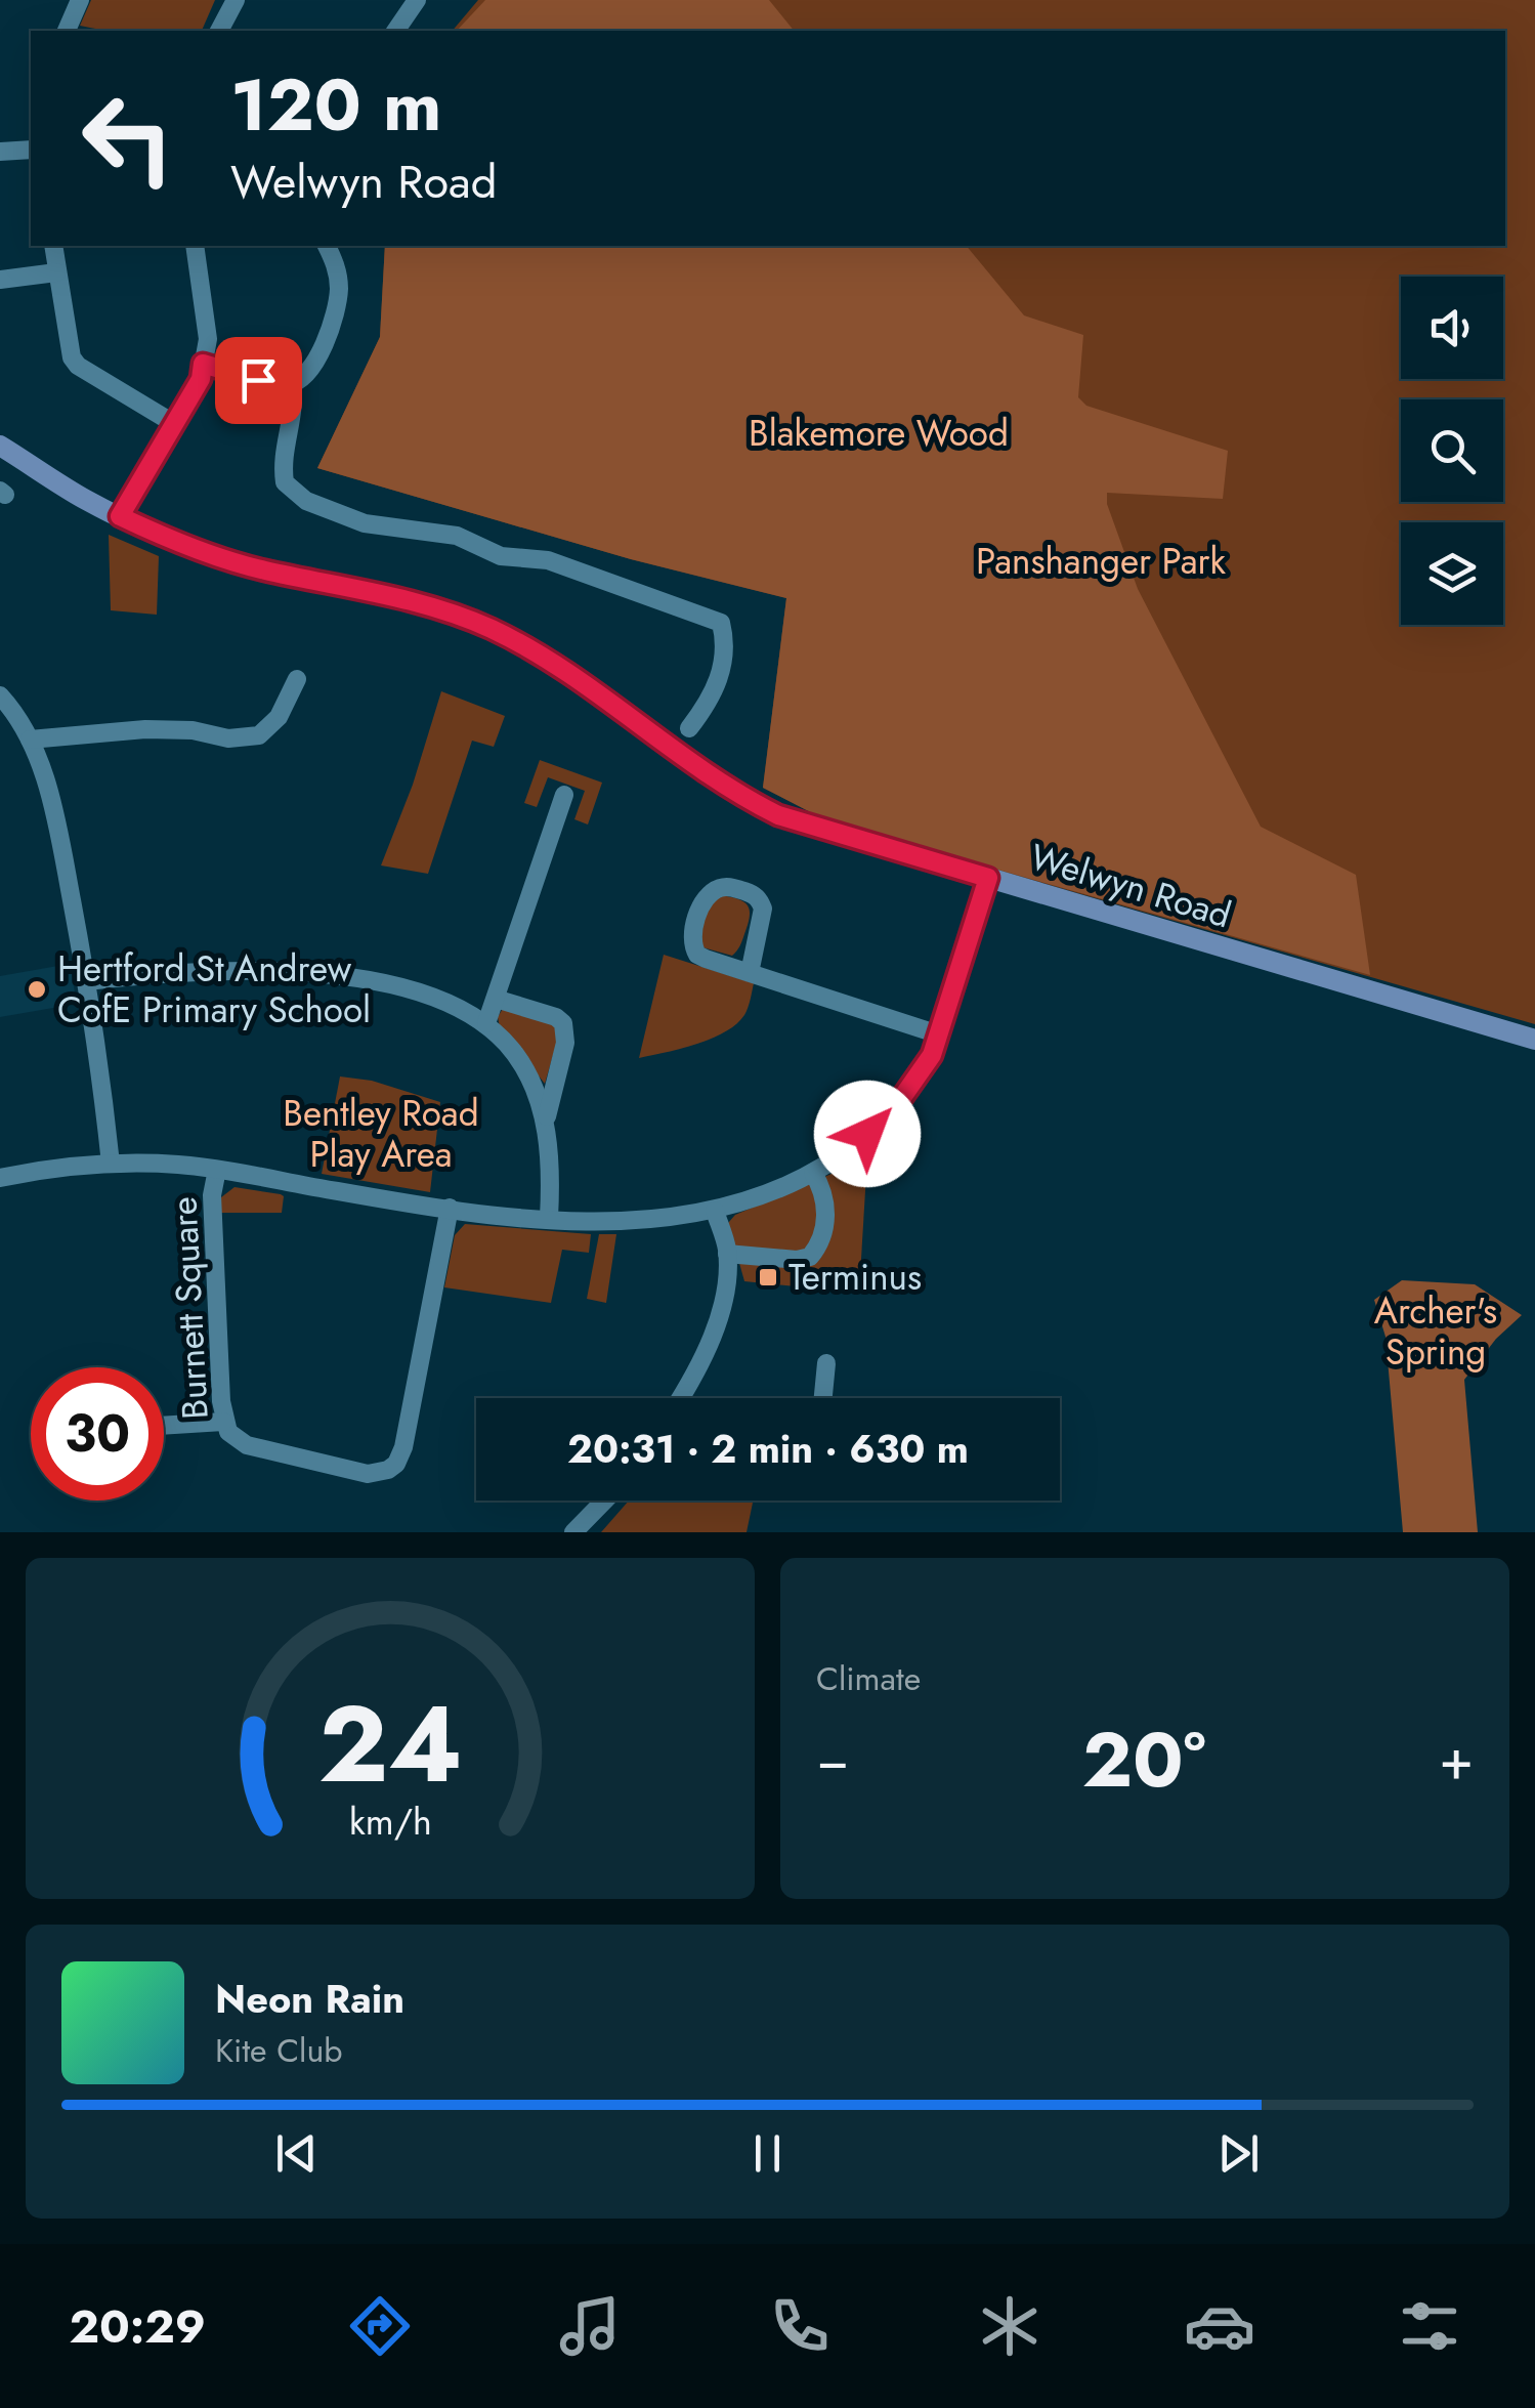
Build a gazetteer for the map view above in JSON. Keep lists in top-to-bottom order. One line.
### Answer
{"streets":{"main road":["Welwyn Road"],"street":["Burnett Square"]},"parks":["Blakemore Wood","Panshanger Park","Bentley Road Play Area","Archer's Spring"],"places":{"other":["Hertford St Andrew CofE Primary School"],"transit":["Terminus"]},"page":{"turn":["120 m","Welwyn Road"],"limit":"30","trip":"20:31 · 2 min · 630 m","tile":"Climate","heat":["−","20°","+"],"song":["Neon Rain","Kite Club"],"tabs":"20:29","gauge":["24","km/h"]}}
